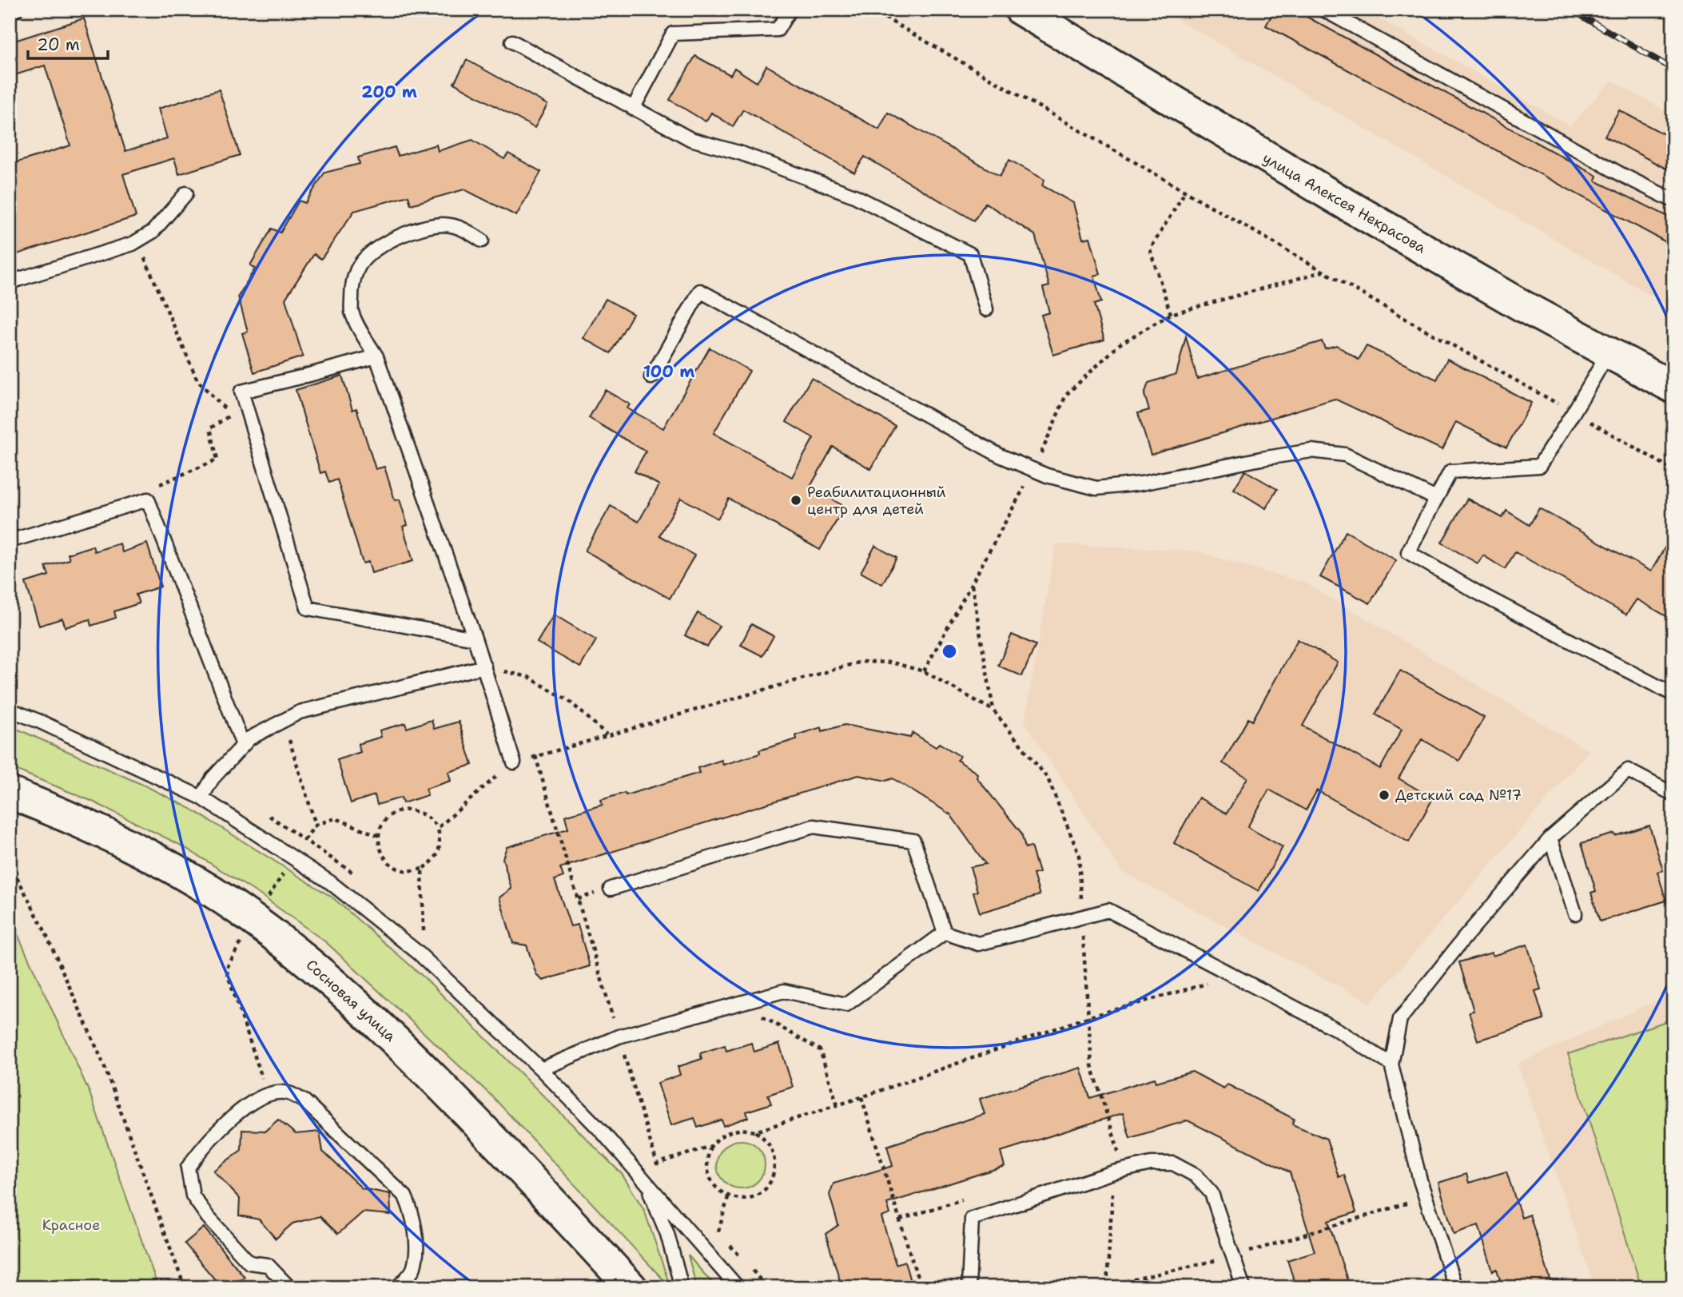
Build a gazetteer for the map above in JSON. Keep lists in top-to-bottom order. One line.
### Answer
{"streets":{"street":["улица Алексея Некрасова","Сосновая улица"]},"parks":["Красное"],"places":["Реабилитационный центр для детей","Детский сад №17"],"scale_bar":"20 m","rings":["200 m","100 m"]}
